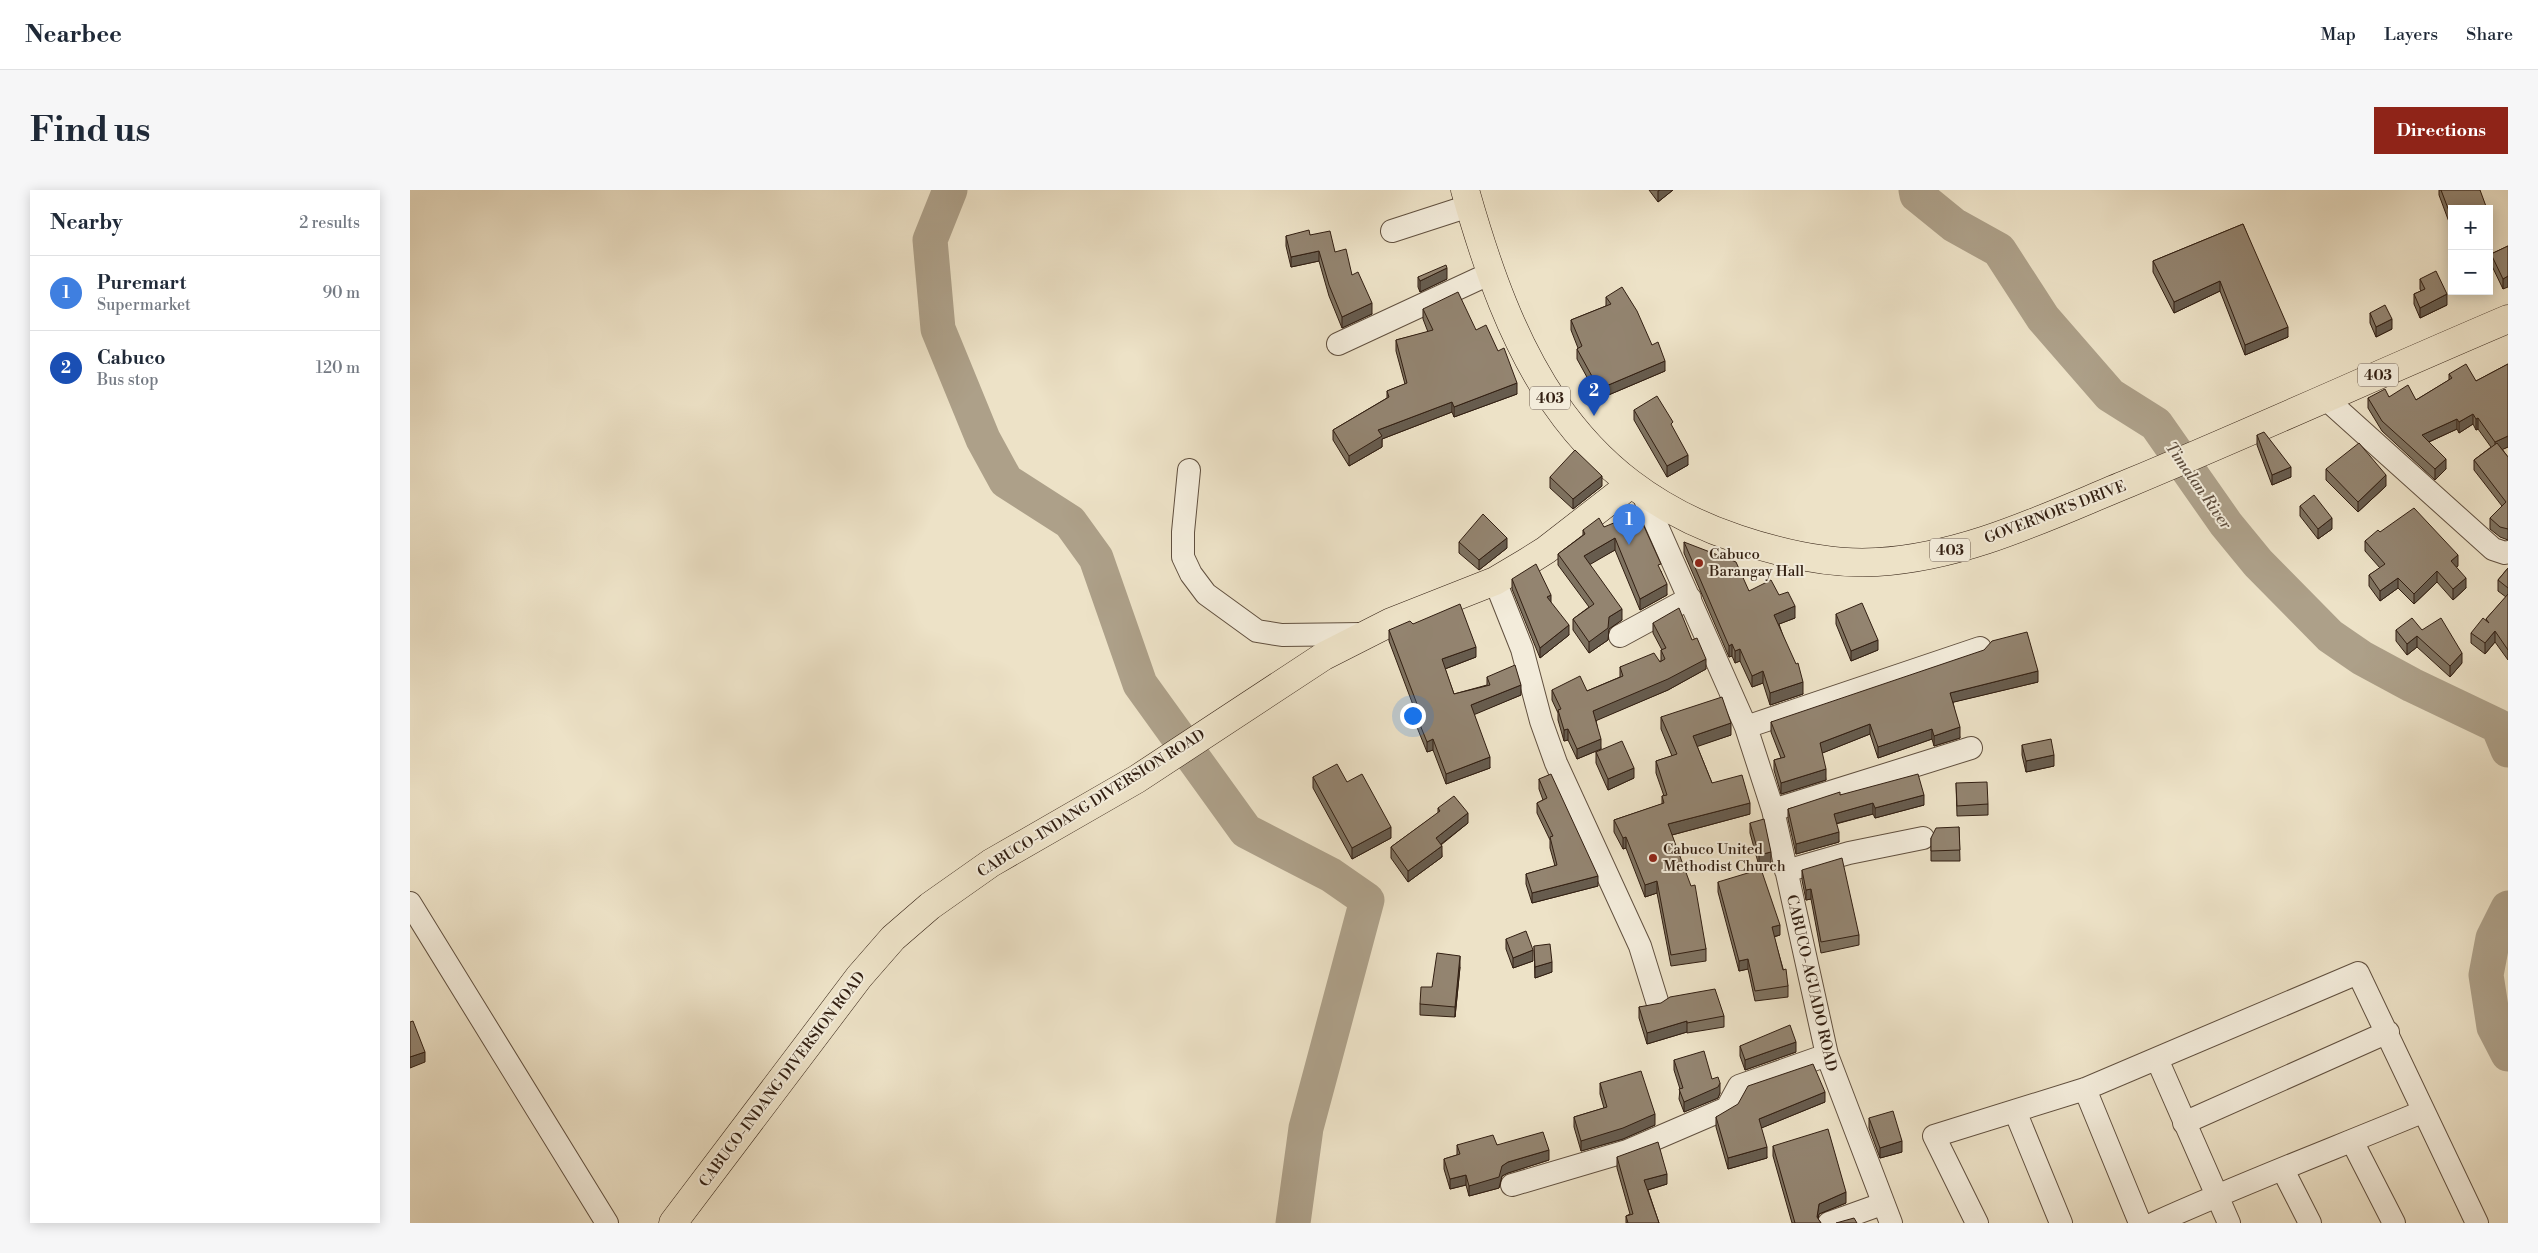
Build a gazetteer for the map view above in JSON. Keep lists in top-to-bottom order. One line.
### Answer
{"streets":{"main road":["403","GOVERNOR'S DRIVE","CABUCO-INDANG DIVERSION ROAD"],"street":["CABUCO-AGUADO ROAD"]},"crossings":[["GOVERNOR'S DRIVE","CABUCO-INDANG DIVERSION ROAD"],["GOVERNOR'S DRIVE","CABUCO-AGUADO ROAD"],["CABUCO-INDANG DIVERSION ROAD","CABUCO-AGUADO ROAD"]],"water":["Timalan River"],"places":["Cabuco Barangay Hall","Cabuco United Methodist Church"],"page":{"header":"Nearbee","nav":["Map","Layers","Share"],"buttons":"Directions","title":"Find us","heading":["Nearby","2 results"],"map_buttons":["+","−"],"list":[{"mark":"1","name":"Puremart","note":"Supermarket","value":"90 m"},{"mark":"2","name":"Cabuco","note":"Bus stop","value":"120 m"}],"pins":["2","1"]}}
